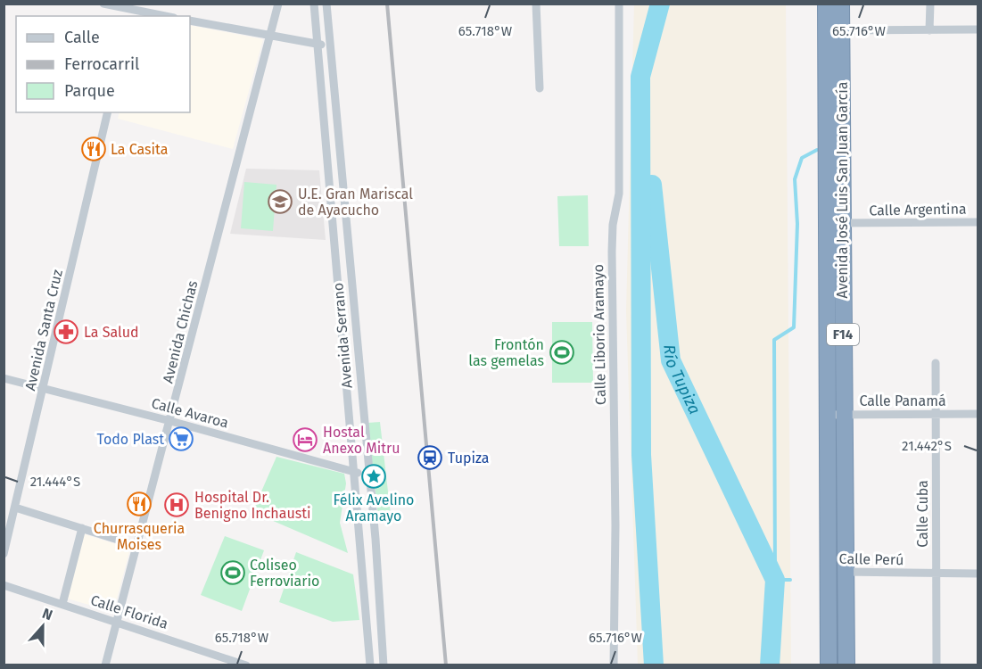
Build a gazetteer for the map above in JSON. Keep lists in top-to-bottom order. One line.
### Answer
{"streets":{"highway":["Avenida José Luis San Juan García","F14"],"street":["Calle Argentina","Avenida Santa Cruz","Avenida Chichas","Calle Liborio Aramayo","Avenida Serrano","Calle Panamá","Calle Avaroa","Calle Cuba","Calle Perú","Calle Florida"]},"crossings":[["Avenida José Luis San Juan García","Calle Argentina"],["Avenida José Luis San Juan García","Calle Panamá"],["Avenida José Luis San Juan García","Calle Perú"],["Avenida Santa Cruz","Calle Avaroa"],["Avenida Chichas","Calle Avaroa"],["Avenida Chichas","Calle Florida"],["Avenida Serrano","Calle Avaroa"],["Calle Panamá","Calle Cuba"],["Calle Cuba","Calle Perú"]],"water":["Río Tupiza"],"places":{"restaurant":["La Casita","Churrasqueria Moises"],"school or university":["U.E. Gran Mariscal de Ayacucho"],"pharmacy":["La Salud"],"sports":["Frontón las gemelas","Coliseo Ferroviario"],"supermarket":["Todo Plast"],"hotel":["Hostal Anexo Mitru"],"station":["Tupiza"],"place":["Félix Avelino Aramayo"],"hospital":["Hospital Dr. Benigno Inchausti"]},"legend":["Calle","Ferrocarril","Parque"],"north":"top","coordinates":["65.718°W","65.716°W","21.442°S","21.444°S"]}
